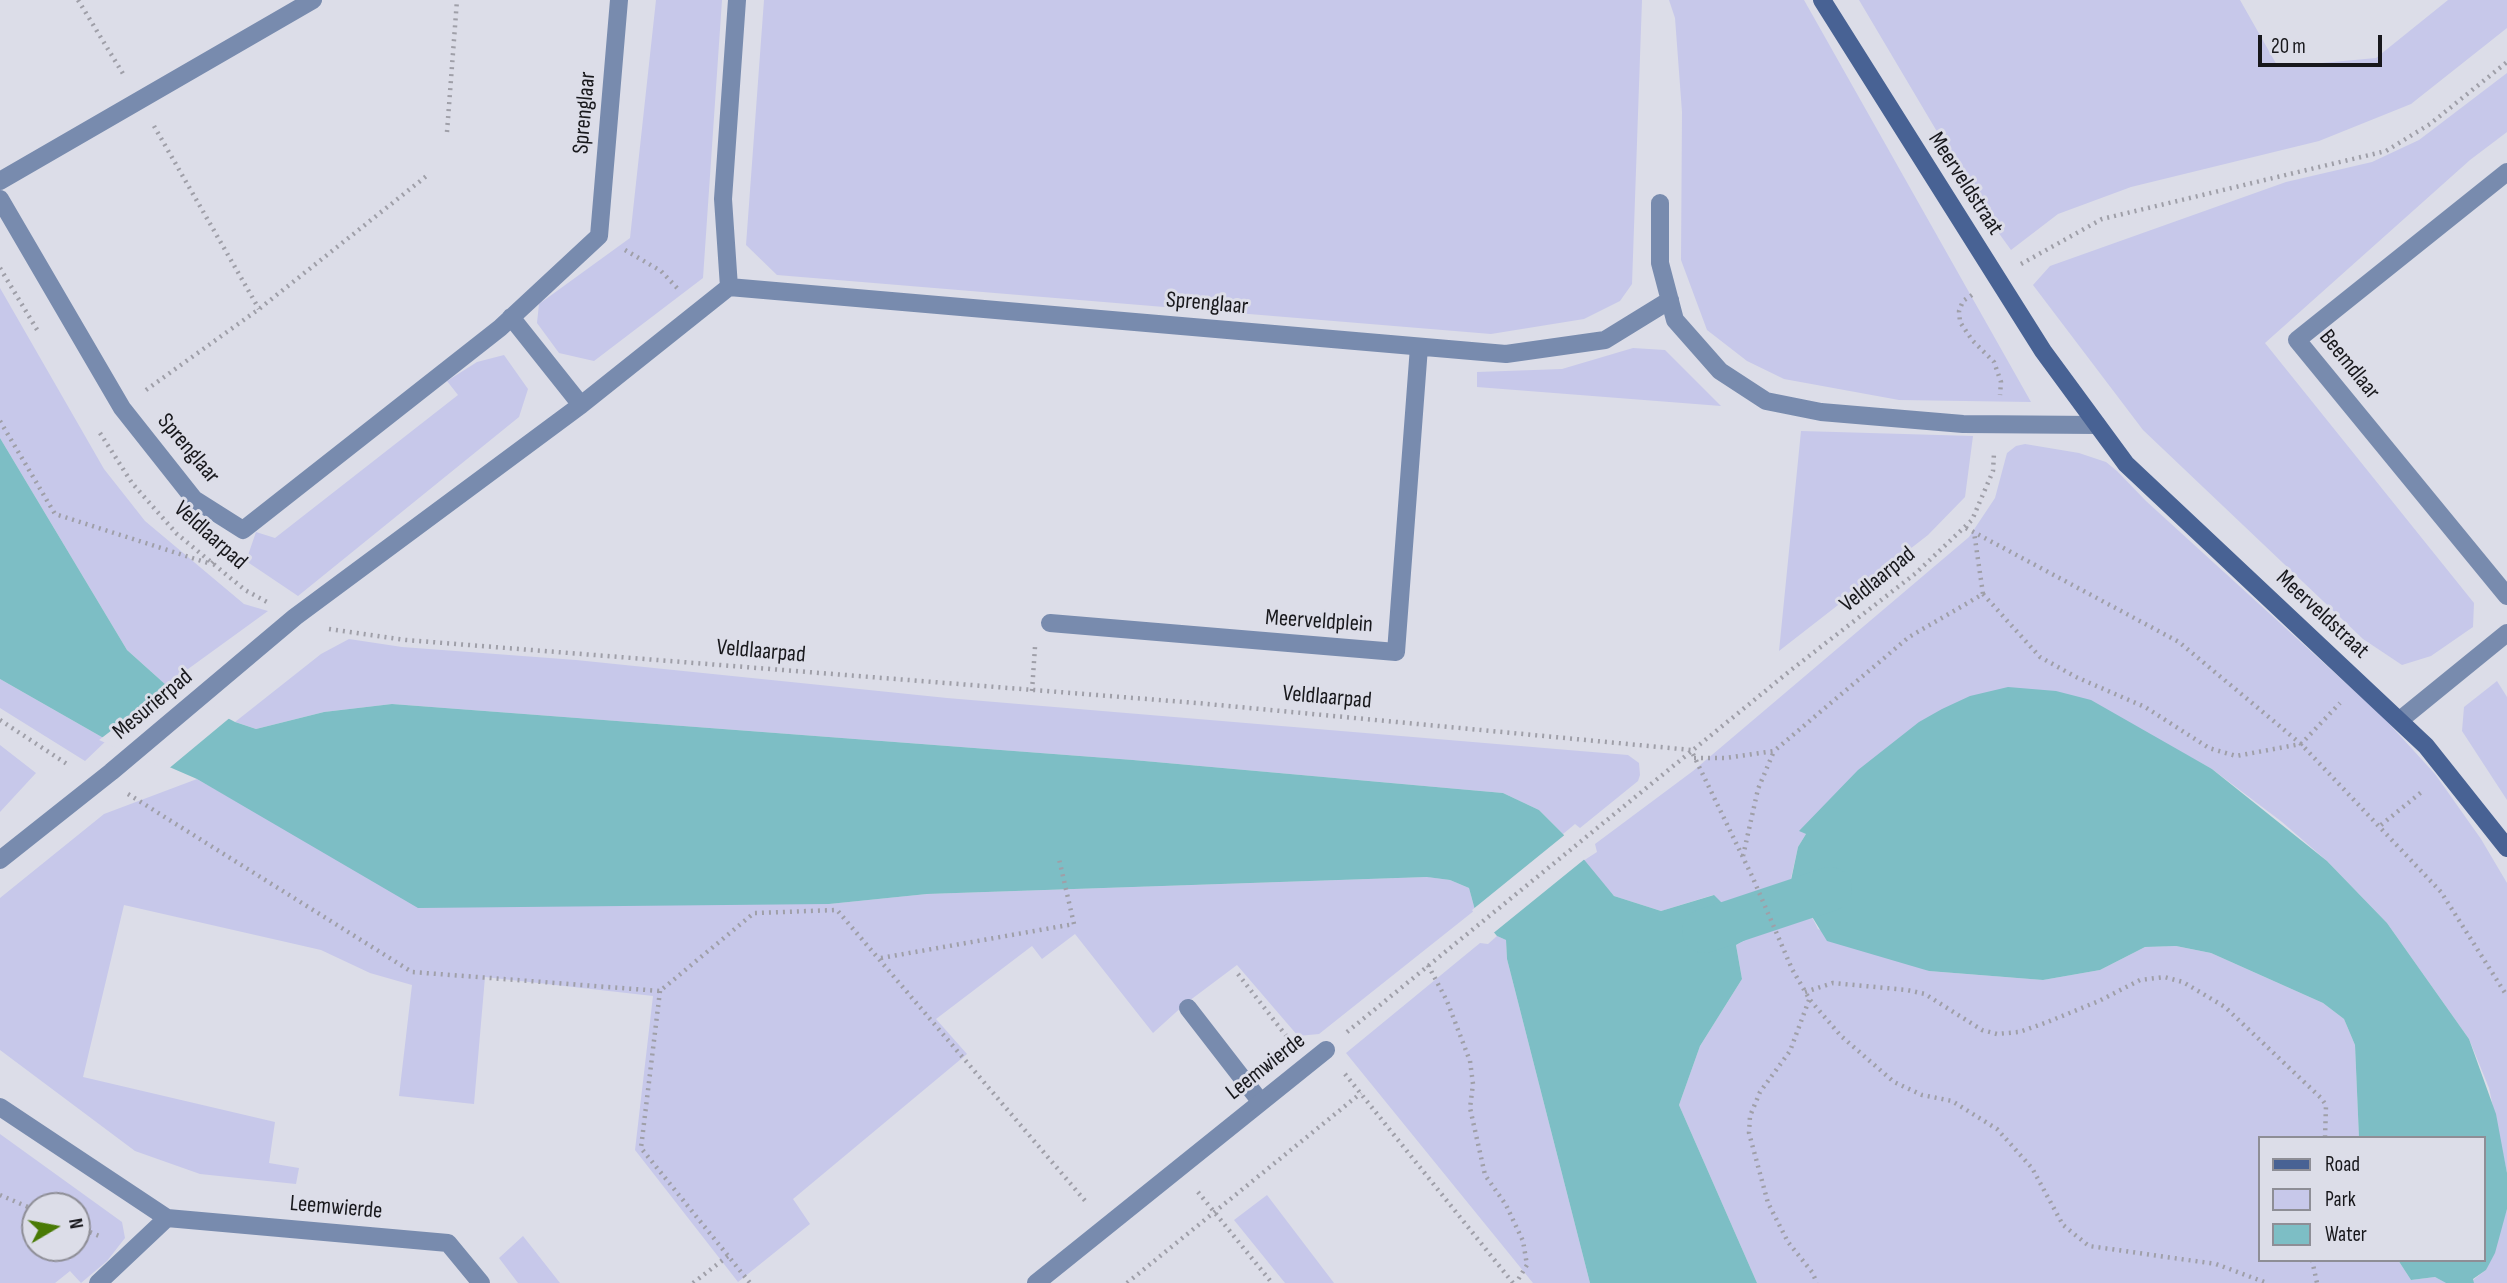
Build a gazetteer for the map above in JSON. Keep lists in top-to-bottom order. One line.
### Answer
{"streets":{"street":["Sprenglaar","Meerveldstraat","Beemdlaar","Meerveldplein","Mesurierpad","Leemwierde"],"path":["Veldlaarpad"]},"crossings":[["Sprenglaar","Veldlaarpad"],["Sprenglaar","Meerveldplein"],["Meerveldstraat","Veldlaarpad"],["Veldlaarpad","Mesurierpad"],["Veldlaarpad","Leemwierde"]],"legend":["Road","Park","Water"],"scale_bar":"20 m","north":"right"}
